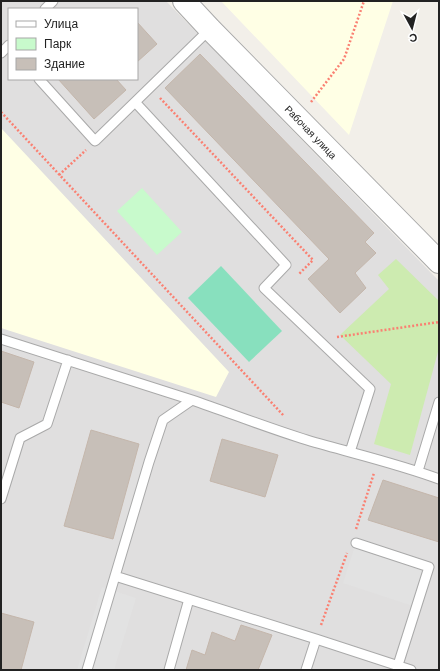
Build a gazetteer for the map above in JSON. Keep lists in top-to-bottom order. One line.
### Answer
{"streets":{"street":["Рабочая улица"]},"legend":["Улица","Парк","Здание"],"north":"bottom"}
